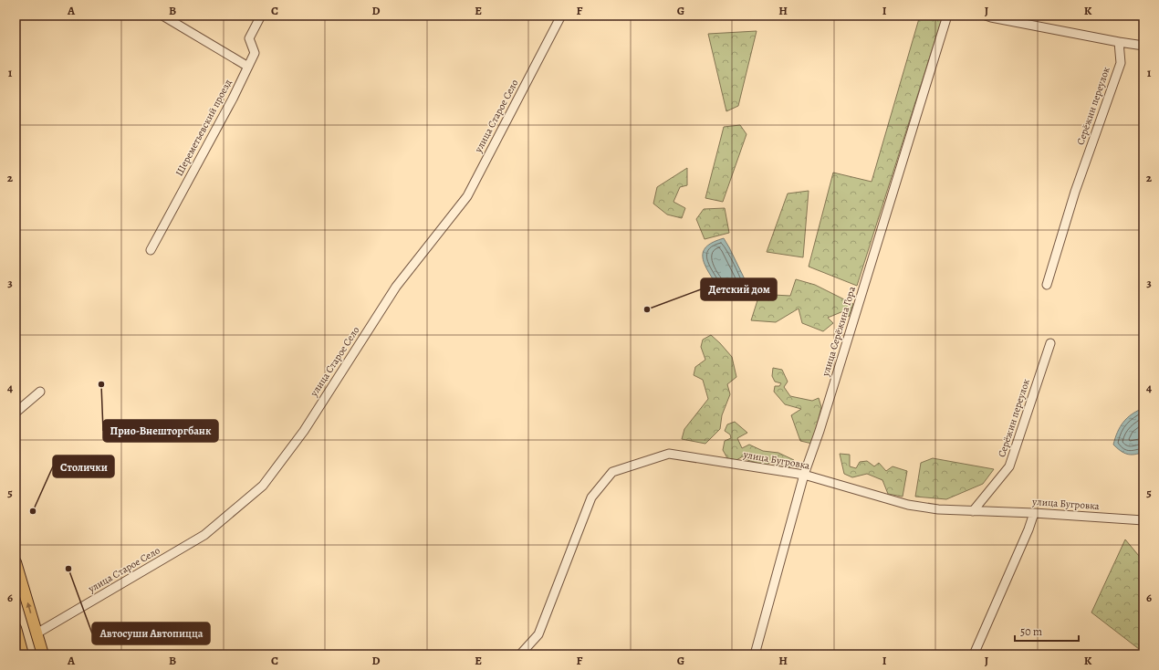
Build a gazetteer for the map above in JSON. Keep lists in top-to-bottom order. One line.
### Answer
{"streets":{"street":["Серёжин переулок","улица Старое Село","Шереметьевский проезд","улица Серёжина Гора","улица Бугровка"]},"crossings":[["Серёжин переулок","улица Бугровка"],["улица Серёжина Гора","улица Бугровка"]],"places":["Детский дом","Прио-Внешторгбанк","Столички","Автосуши Автопицца"],"scale_bar":"50 m","grid":{"columns":["A","B","C","D","E","F","G","H","I","J","K"],"rows":["1","2","3","4","5","6"]}}
